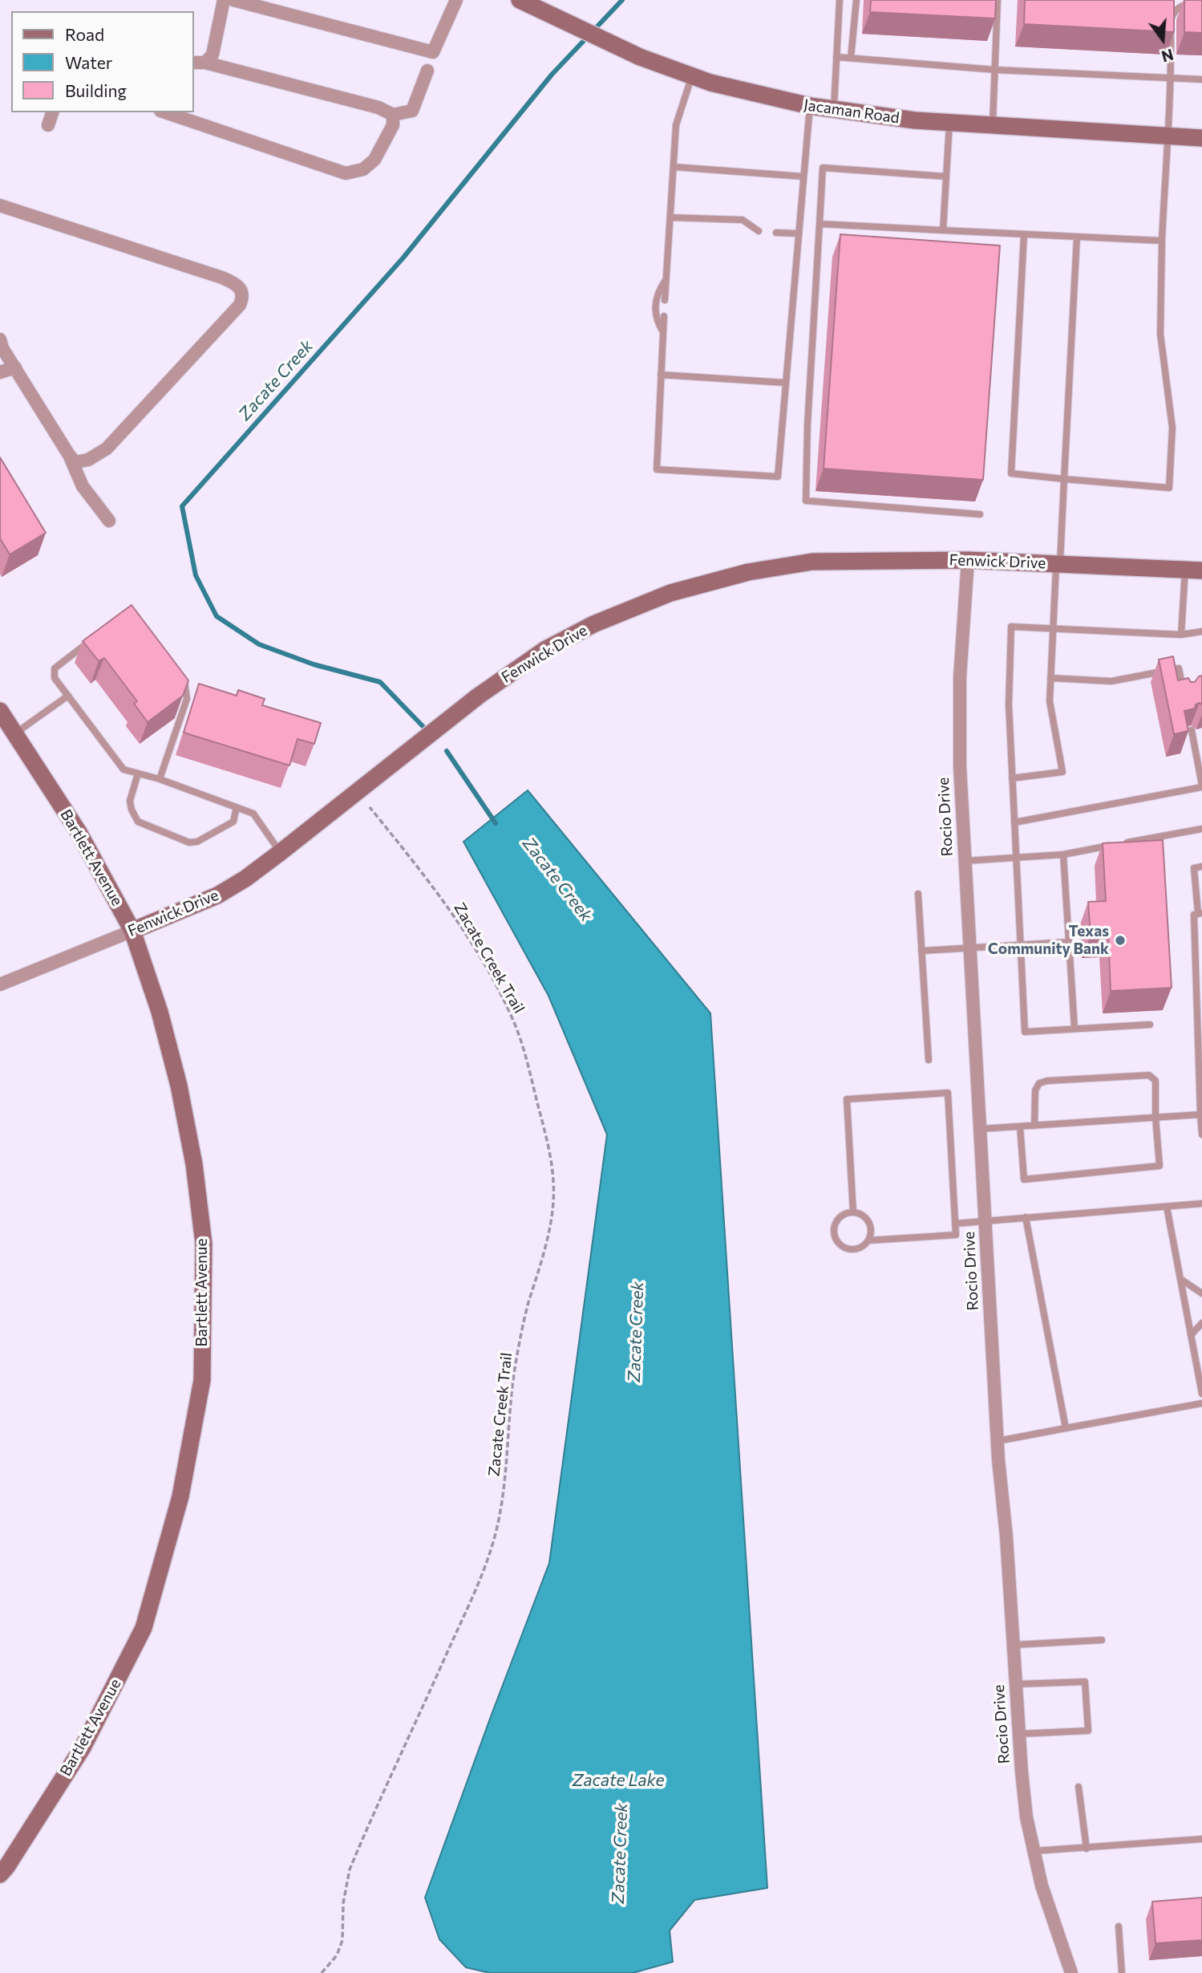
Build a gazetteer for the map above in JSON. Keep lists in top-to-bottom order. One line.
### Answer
{"streets":{"main road":["Jacaman Road","Fenwick Drive","Bartlett Avenue"],"street":["Rocio Drive"],"path":["Zacate Creek Trail"]},"crossings":[["Fenwick Drive","Rocio Drive"],["Fenwick Drive","Bartlett Avenue"]],"water":["Zacate Creek","Zacate Lake"],"places":["Texas Community Bank"],"legend":["Road","Water","Building"],"north":"bottom"}
